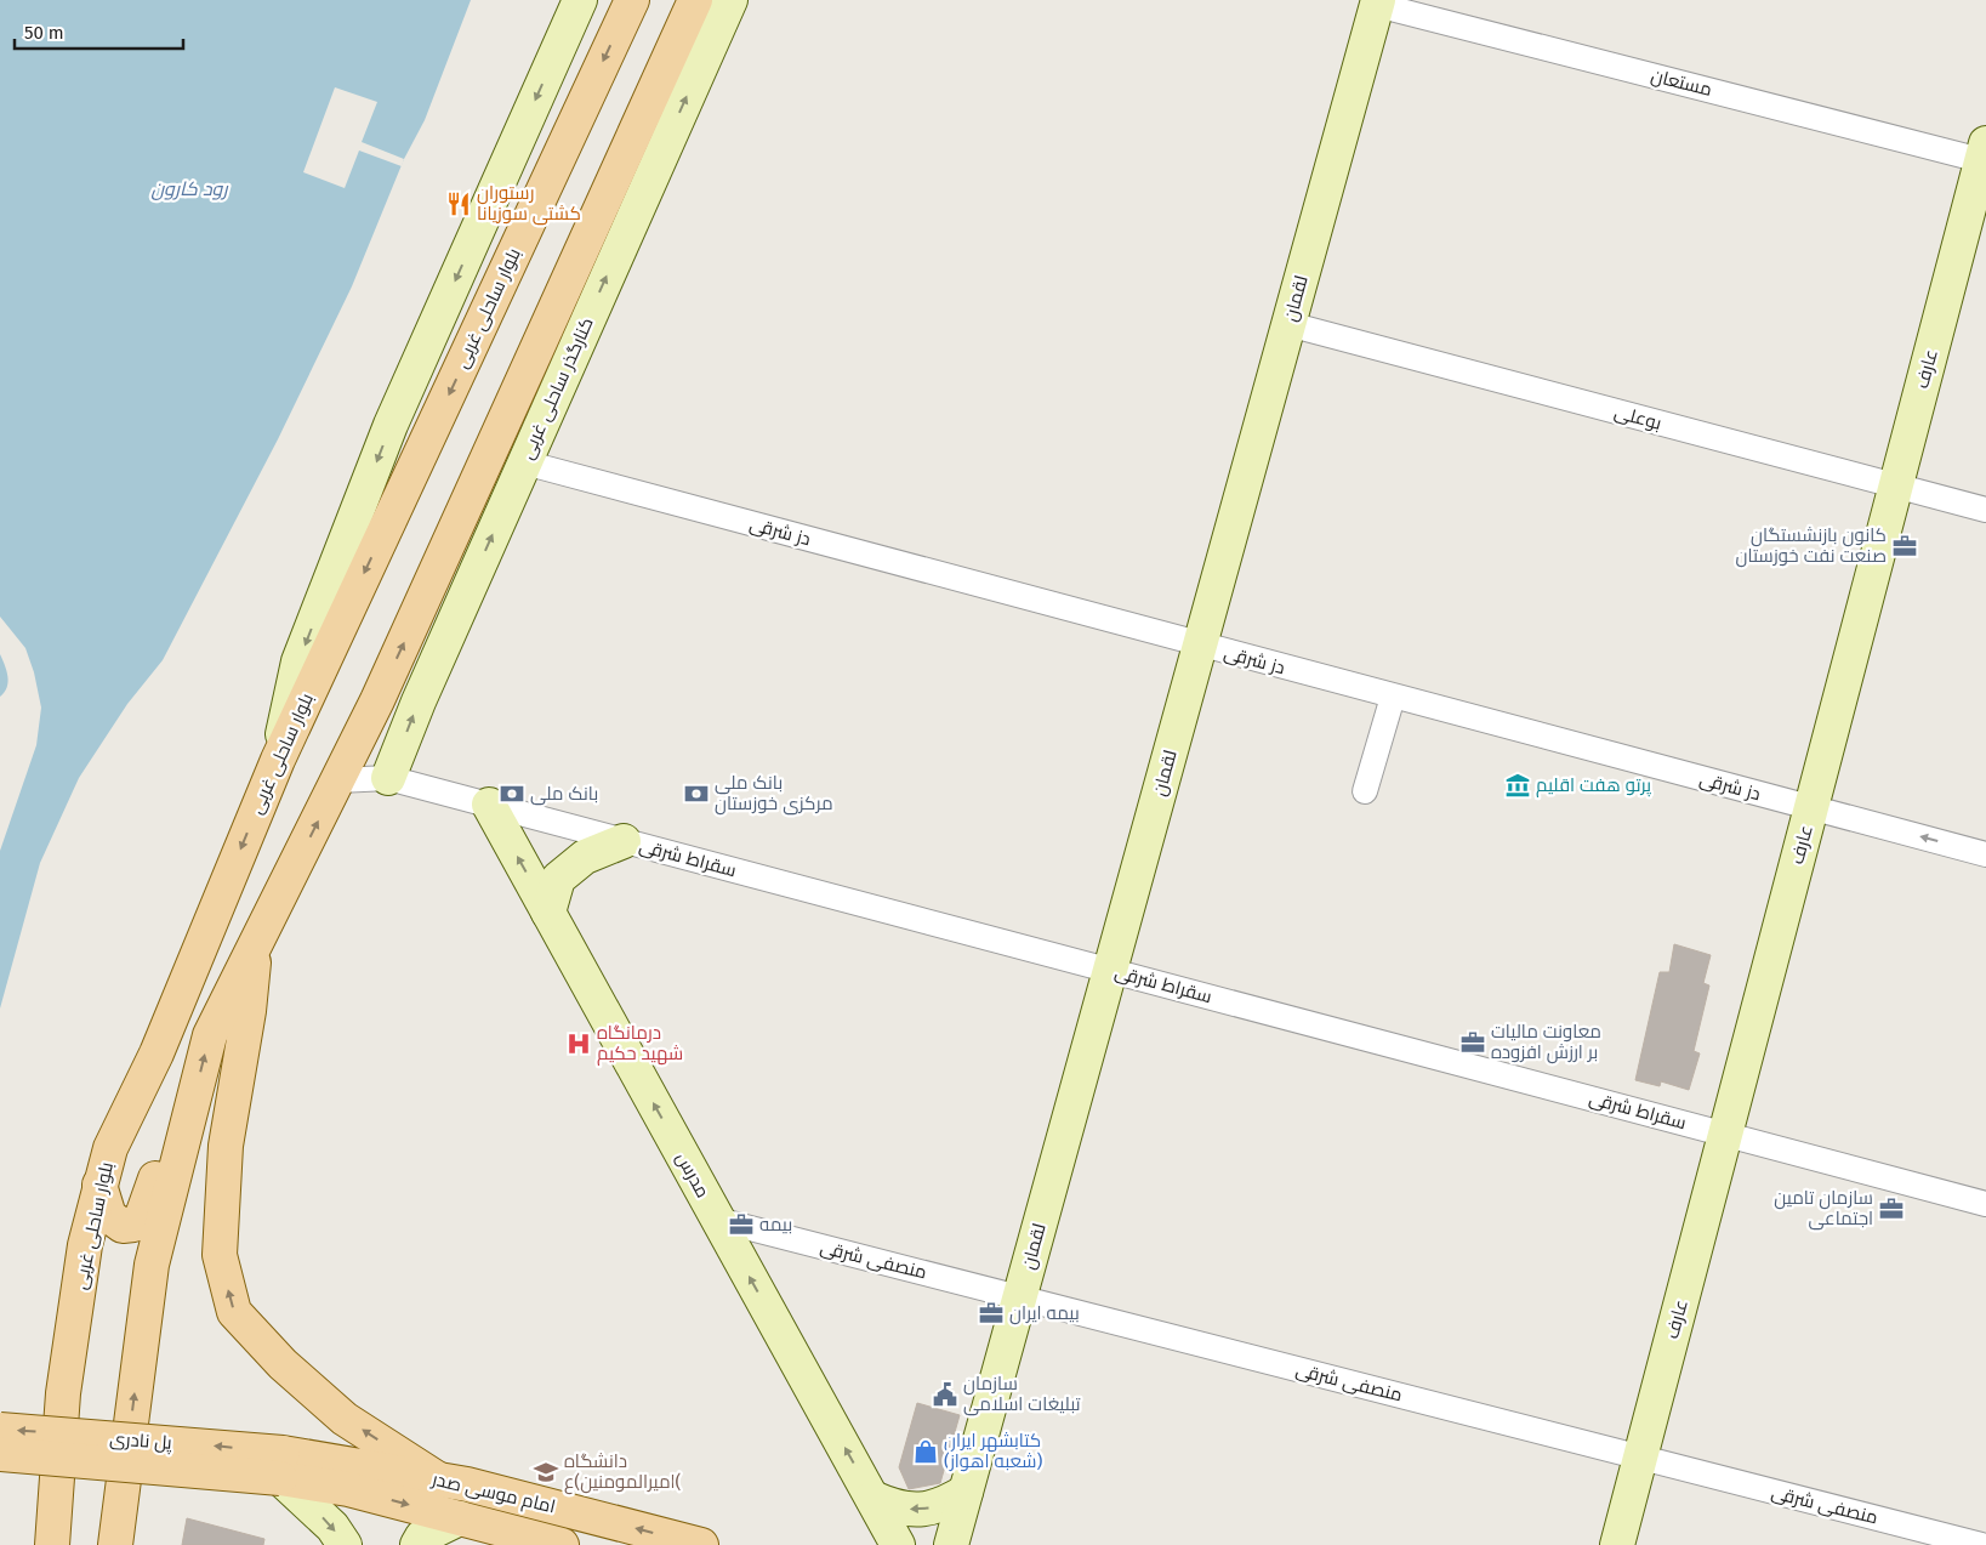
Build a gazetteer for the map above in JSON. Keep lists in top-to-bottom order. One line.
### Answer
{"streets":{"main road":["بلوار ساحلی غربی","پل نادری","امام موسی صدر"],"street":["مستعان","لقمان","عارف","کنارگذر ساحلی غربی","بوعلی","دز شرقی","سقراط شرقی","مدرس","منصفی شرقی"]},"crossings":[["مستعان","لقمان"],["مستعان","عارف"],["لقمان","بوعلی"],["لقمان","دز شرقی"],["لقمان","سقراط شرقی"],["لقمان","منصفی شرقی"],["عارف","بوعلی"],["عارف","دز شرقی"],["عارف","سقراط شرقی"],["عارف","منصفی شرقی"],["کنارگذر ساحلی غربی","دز شرقی"],["کنارگذر ساحلی غربی","سقراط شرقی"],["سقراط شرقی","مدرس"],["مدرس","منصفی شرقی"],["پل نادری","امام موسی صدر"]],"one_way":["مدرس"],"water":["رود کارون"],"places":{"restaurant":["رستوران کشتی سوزیانا"],"office":["کانون بازنشستگان صنعت نفت خوزستان","معاونت مالیات بر ارزش افزوده","سازمان تامین اجتماعی","بیمه","بیمه ایران"],"museum":["پرتو هفت اقلیم"],"bank":["بانک ملی","بانک ملی مرکزی خوزستان"],"hospital":["درمانگاه شهید حکیم"],"public building":["سازمان تبلیغات اسلامی"],"shop":["کتابشهر ایران (شعبه اهواز)"],"school or university":["دانشگاه امیرالمومنین)ع("]},"scale_bar":"50 m"}
